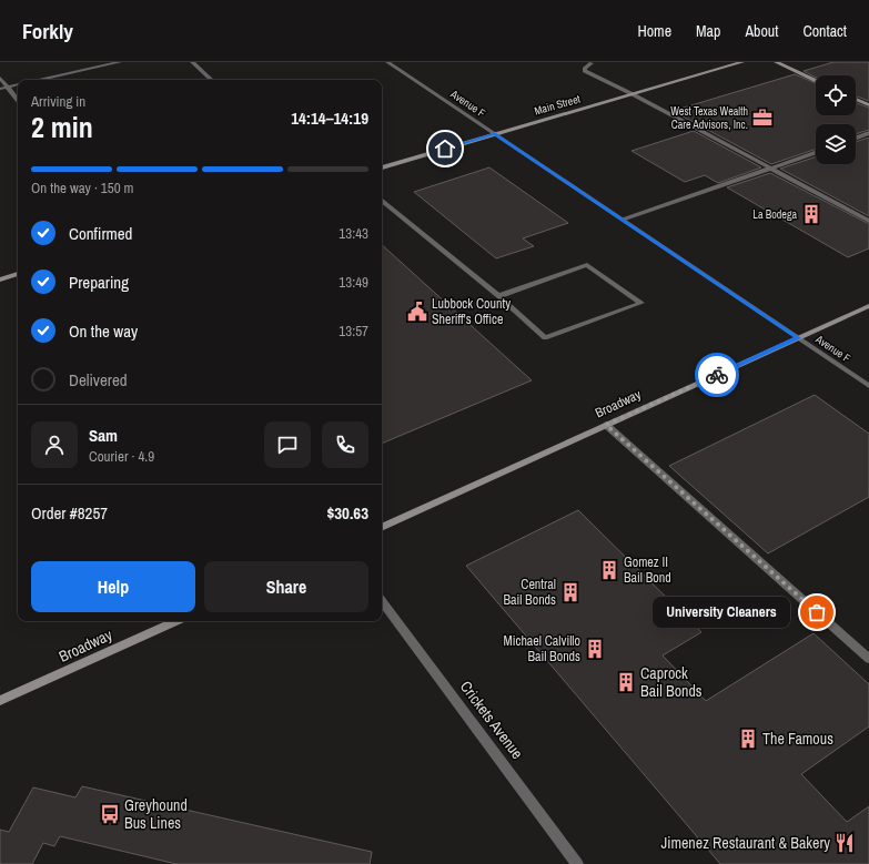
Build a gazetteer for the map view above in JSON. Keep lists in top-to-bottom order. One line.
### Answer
{"streets":{"street":["Avenue F","Main Street","Broadway","Crickets Avenue"]},"crossings":[["Avenue F","Main Street"],["Avenue F","Broadway"]],"places":{"office":["West Texas Wealth Care Advisors, Inc."],"building":["La Bodega","Gomez II Bail Bond","Central Bail Bonds","Michael Calvillo Bail Bonds","Caprock Bail Bonds","The Famous"],"public building":["Lubbock County Sheriff's Office"],"other":["University Cleaners"],"bus stop":["Greyhound Bus Lines"],"restaurant":["Jimenez Restaurant & Bakery"]},"page":{"header":"Forkly","nav":["Home","Map","About","Contact"],"heading":["2 min","Arriving in","14:14–14:19"],"panel":["Sam","Courier · 4.9","Order #8257","$30.63"],"bar":"On the way · 150 m","list":[["Confirmed","13:43"],["Preparing","13:49"],["On the way","13:57"],"Delivered"],"buttons":["Help","Share"],"bubble":"University Cleaners"}}
